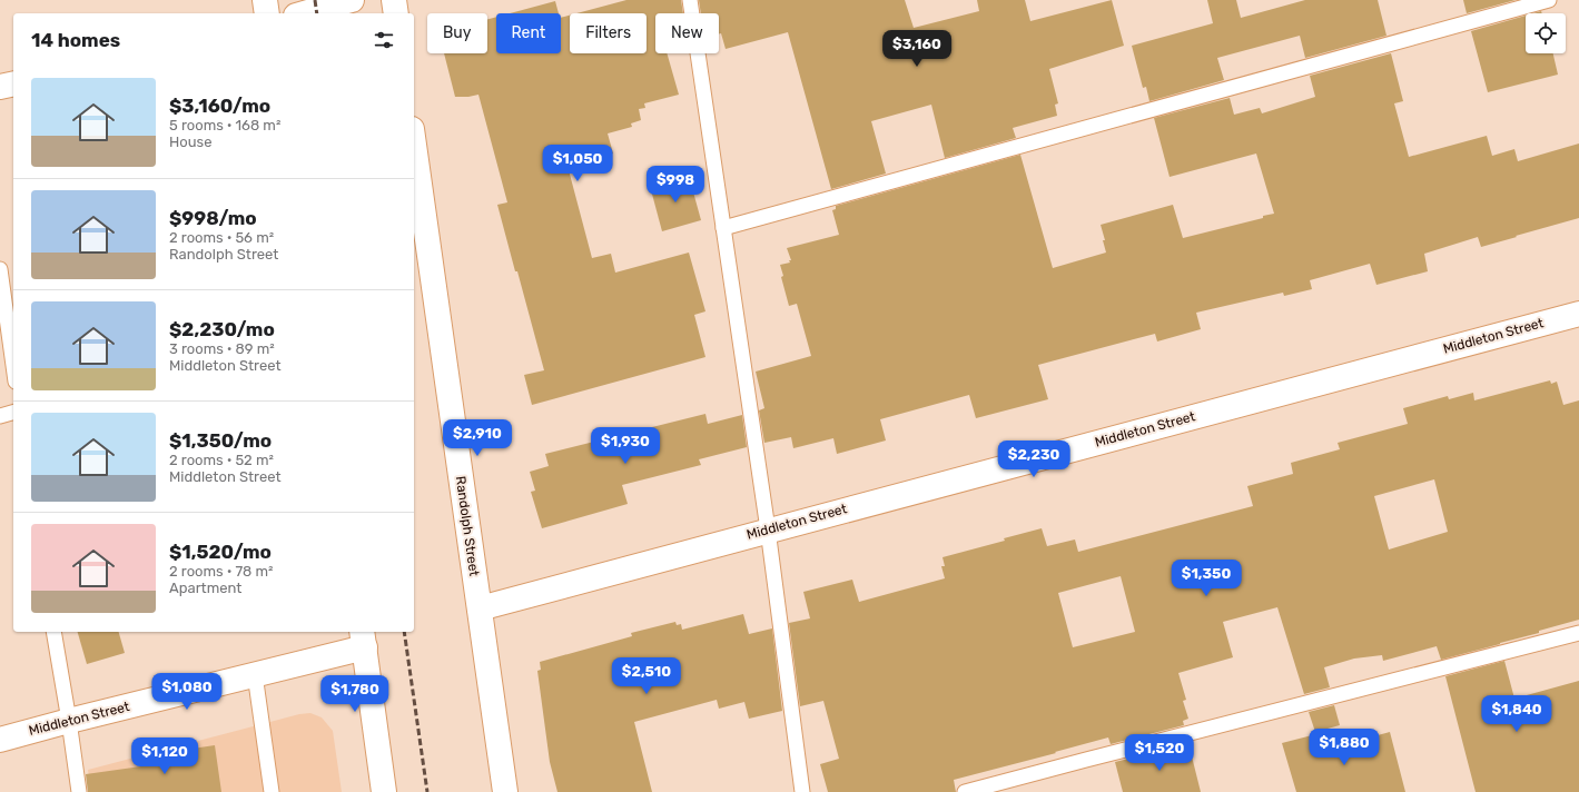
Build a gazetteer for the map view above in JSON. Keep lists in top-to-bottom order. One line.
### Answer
{"streets":{"street":["Middleton Street","Randolph Street"]},"crossings":[["Middleton Street","Randolph Street"]],"page":{"chip":["Buy","Rent","Filters","New"],"heading":"14 homes","price":["$3,160","$1,050","$998","$2,910","$1,930","$2,230","$1,350","$2,510","$1,080","$1,780","$1,840","$1,880","$1,520","$1,120"],"list":[{"name":"$3,160/mo","note":"5 rooms · 168 m² · House"},{"name":"$998/mo","note":"2 rooms · 56 m² · Randolph Street"},{"name":"$2,230/mo","note":"3 rooms · 89 m² · Middleton Street"},{"name":"$1,350/mo","note":"2 rooms · 52 m² · Middleton Street"},{"name":"$1,520/mo","note":"2 rooms · 78 m² · Apartment"}]}}
